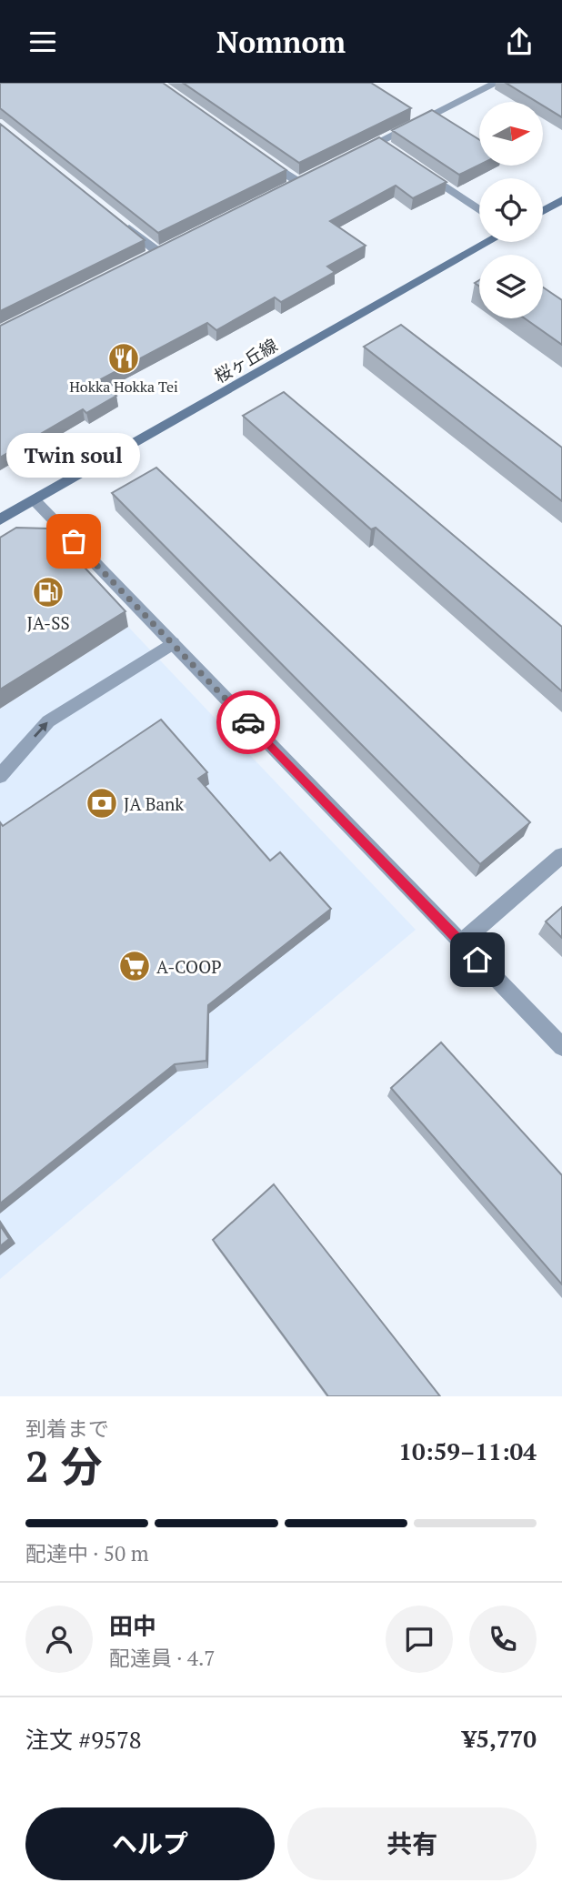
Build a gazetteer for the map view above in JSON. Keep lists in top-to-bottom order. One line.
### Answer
{"streets":{"street":["桜ヶ丘線"]},"places":{"restaurant":["Hokka Hokka Tei"],"other":["Twin soul"],"fuel station":["JA-SS"],"bank":["JA Bank"],"supermarket":["A-COOP"]},"north":"right","page":{"header":"Nomnom","bubble":"Twin soul","heading":["2 分","到着まで","10:59–11:04"],"panel":["田中","配達員 · 4.7","注文 #9578","¥5,770"],"bar":"配達中 · 50 m","buttons":["ヘルプ","共有"]}}
